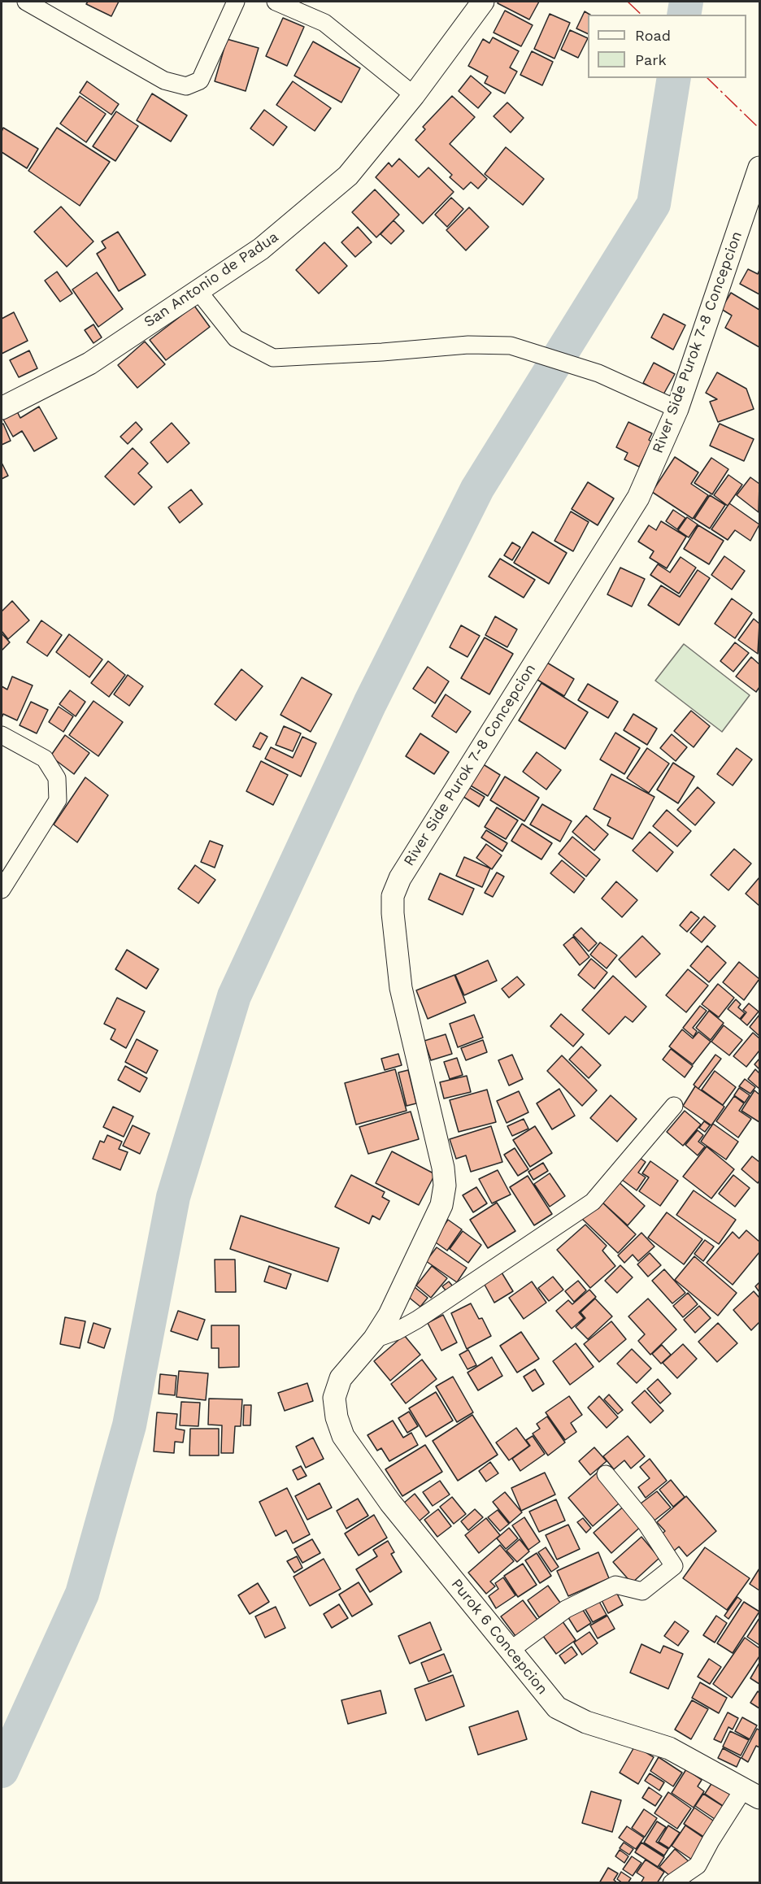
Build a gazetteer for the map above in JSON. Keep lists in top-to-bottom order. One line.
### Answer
{"streets":{"street":["San Antonio de Padua","River Side Purok 7-8 Concepcion","Purok 6 Concepcion"]},"crossings":[["River Side Purok 7-8 Concepcion","Purok 6 Concepcion"]],"legend":["Road","Park"]}
